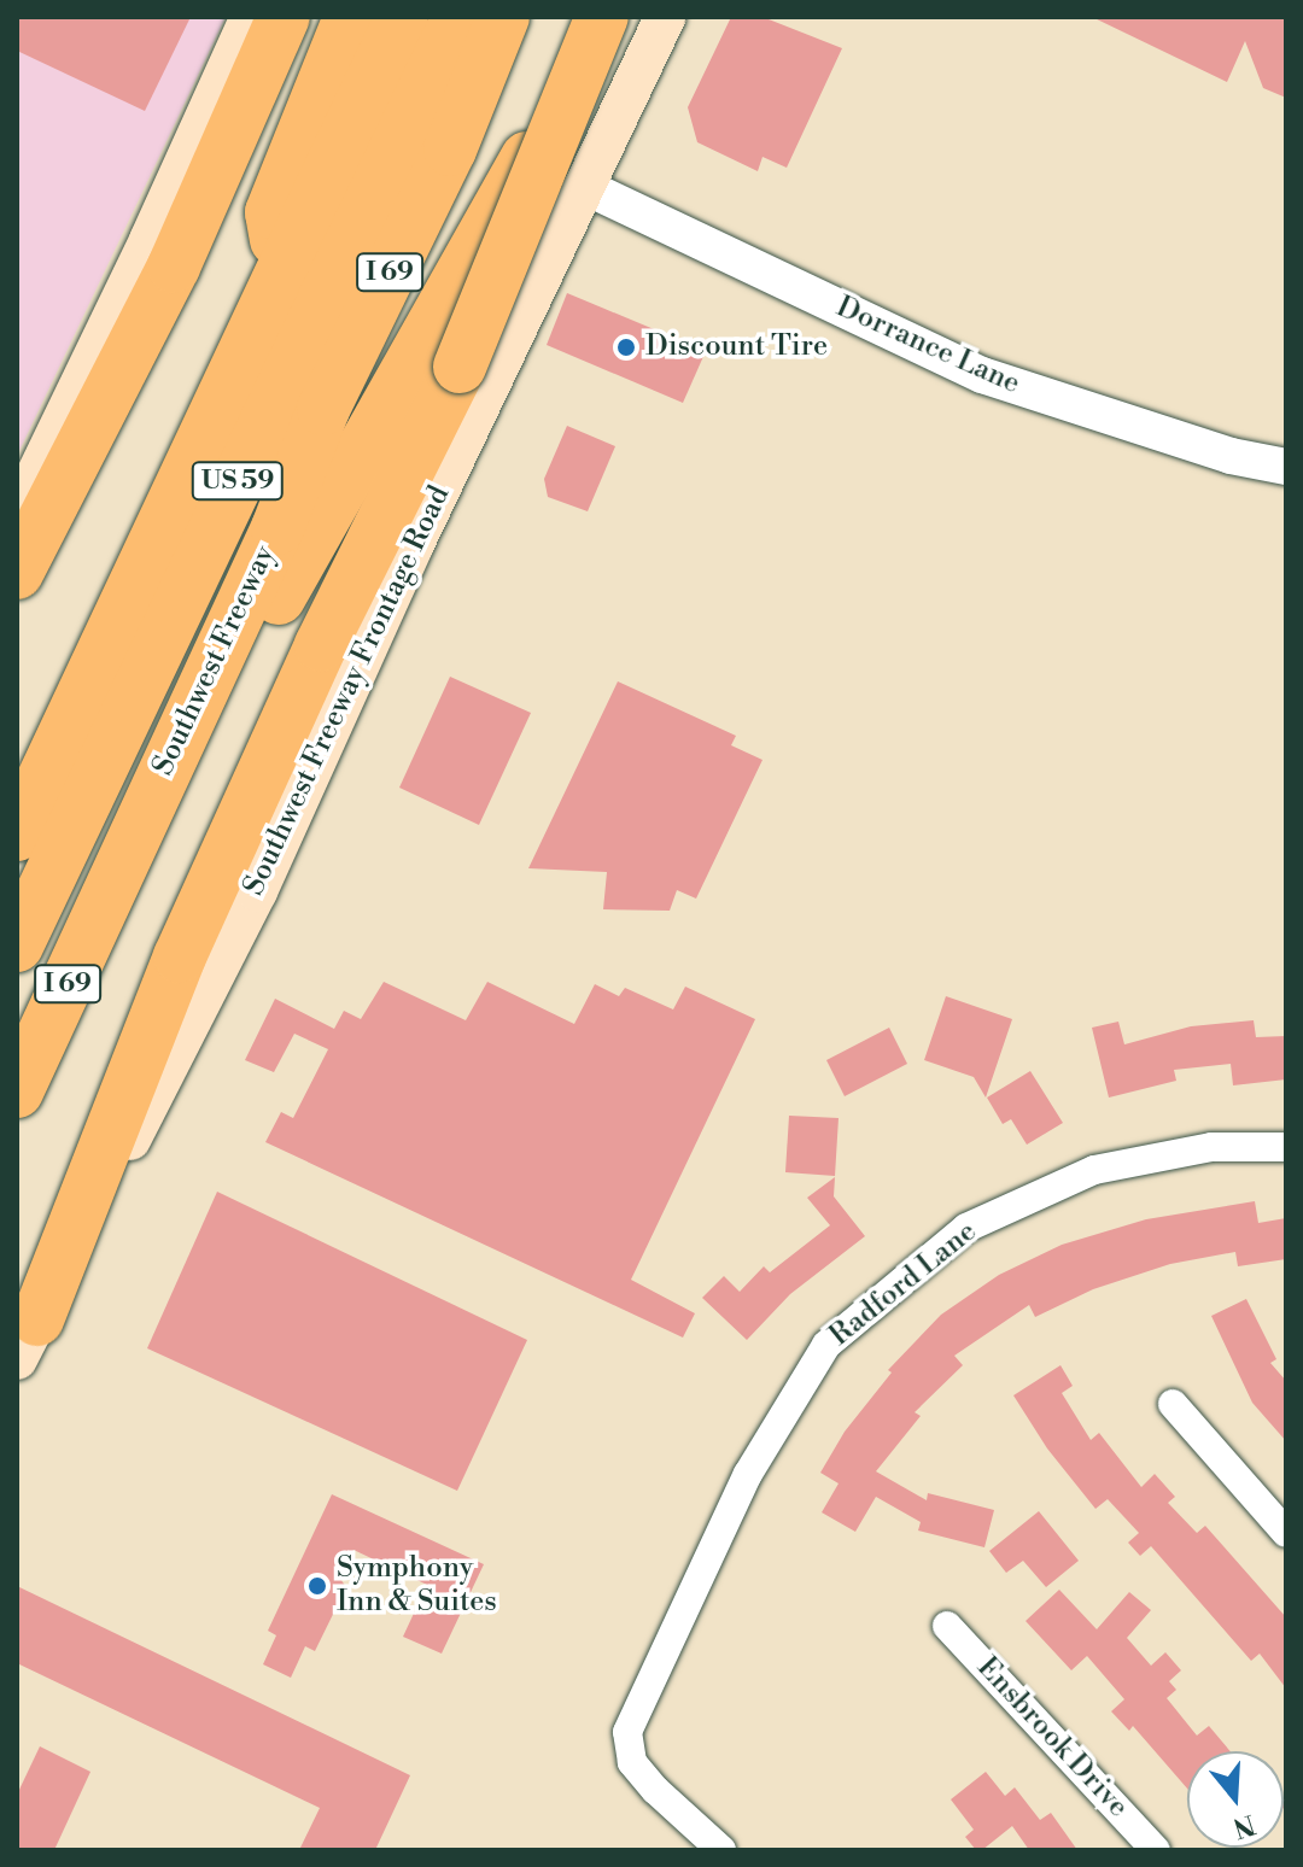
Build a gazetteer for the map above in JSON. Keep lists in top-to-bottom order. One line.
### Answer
{"streets":{"highway":["I 69","US 59","Southwest Freeway"],"main road":["Southwest Freeway Frontage Road"],"street":["Dorrance Lane","Radford Lane","Ensbrook Drive"]},"crossings":[["Dorrance Lane","Southwest Freeway Frontage Road"]],"places":["Discount Tire","Symphony Inn & Suites"],"north":"bottom"}
